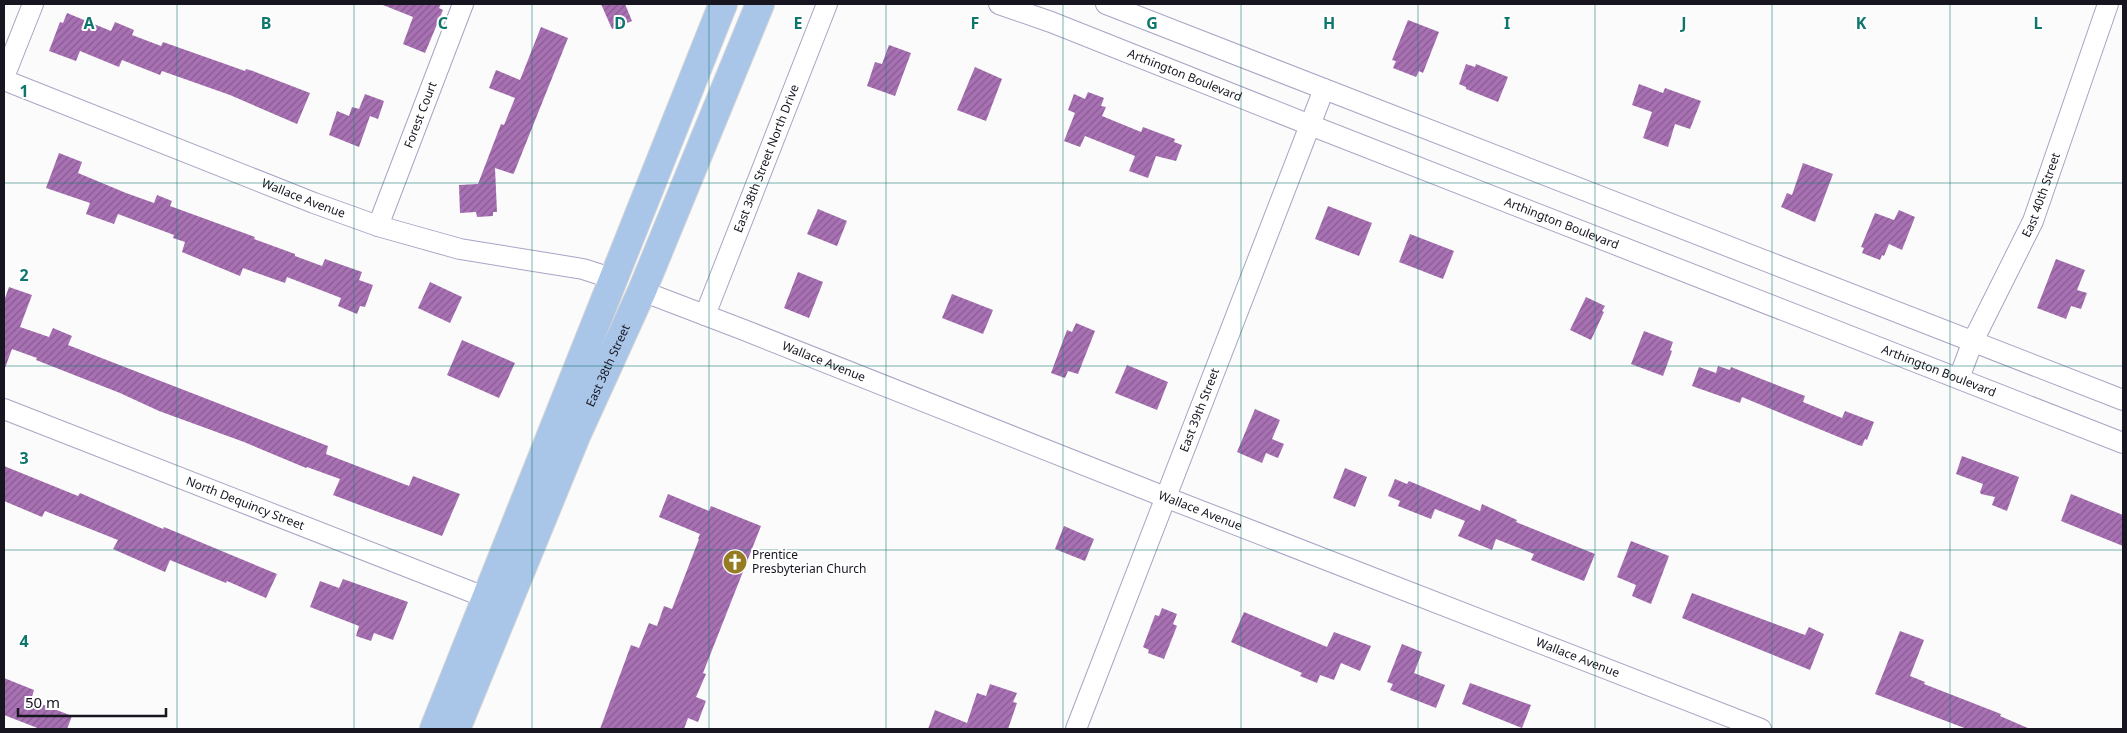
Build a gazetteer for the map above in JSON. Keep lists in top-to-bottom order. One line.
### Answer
{"streets":{"main road":["East 38th Street"],"street":["Arthington Boulevard","Forest Court","East 38th Street North Drive","East 40th Street","Wallace Avenue","East 39th Street","North Dequincy Street"]},"crossings":[["Arthington Boulevard","East 40th Street"],["Arthington Boulevard","East 39th Street"],["Forest Court","Wallace Avenue"],["East 38th Street North Drive","Wallace Avenue"],["Wallace Avenue","East 38th Street"],["Wallace Avenue","East 39th Street"]],"places":{"church":["Prentice Presbyterian Church"]},"scale_bar":"50 m","grid":{"columns":["A","B","C","D","E","F","G","H","I","J","K","L"],"rows":["1","2","3","4"]}}
